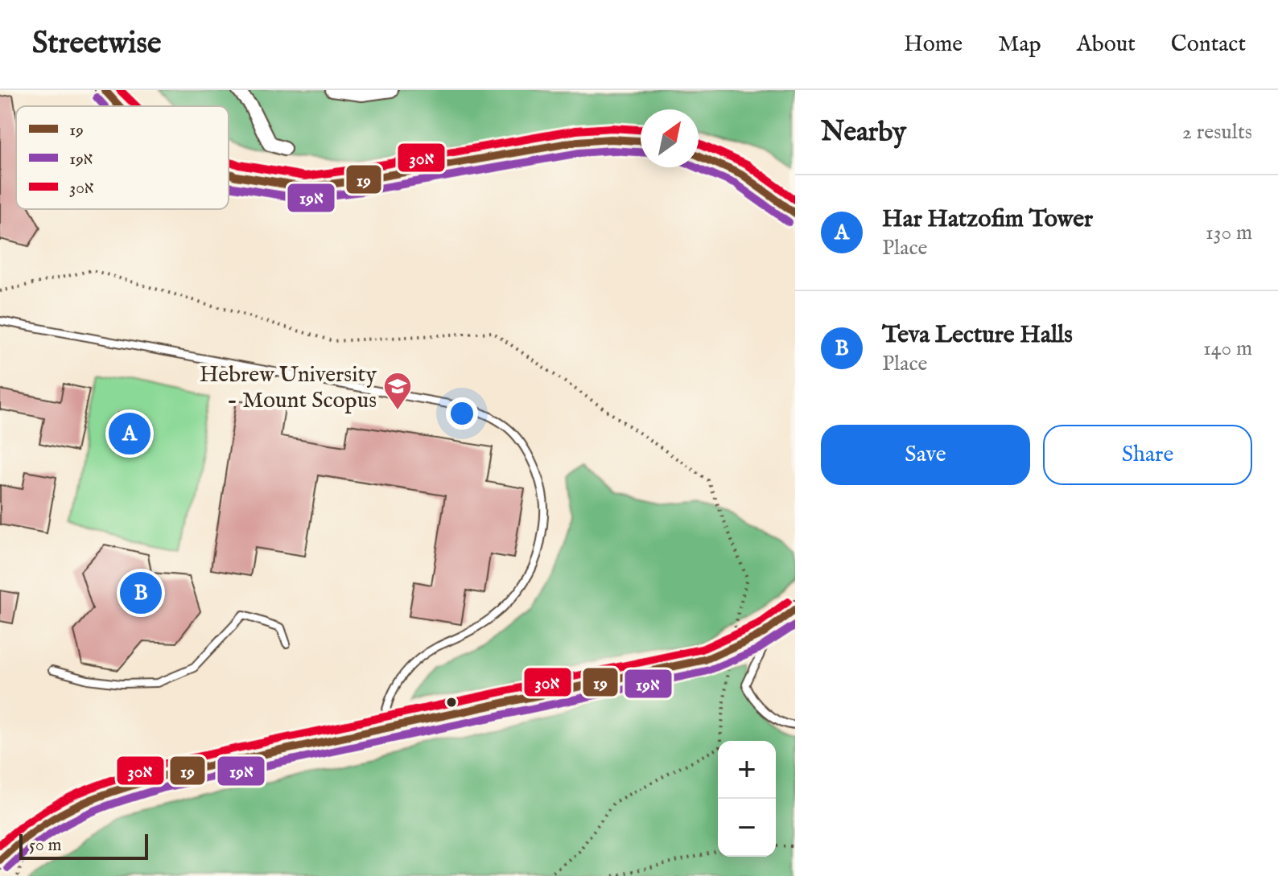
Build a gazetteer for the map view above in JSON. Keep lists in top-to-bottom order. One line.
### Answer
{"places":{"school or university":["Hebrew University - Mount Scopus"]},"lines":["transit line 19","transit line 30א","transit line 19א"],"legend":["19","19א","30א"],"scale_bar":"50 m","north":"top right","page":{"header":"Streetwise","nav":["Home","Map","About","Contact"],"heading":["Nearby","2 results"],"list":[{"mark":"A","name":"Har Hatzofim Tower","note":"Place","value":"130 m"},{"mark":"B","name":"Teva Lecture Halls","note":"Place","value":"140 m"}],"buttons":["Save","Share"],"pins":["A","B"],"map_buttons":["+","−"],"scale":"50 m"}}
